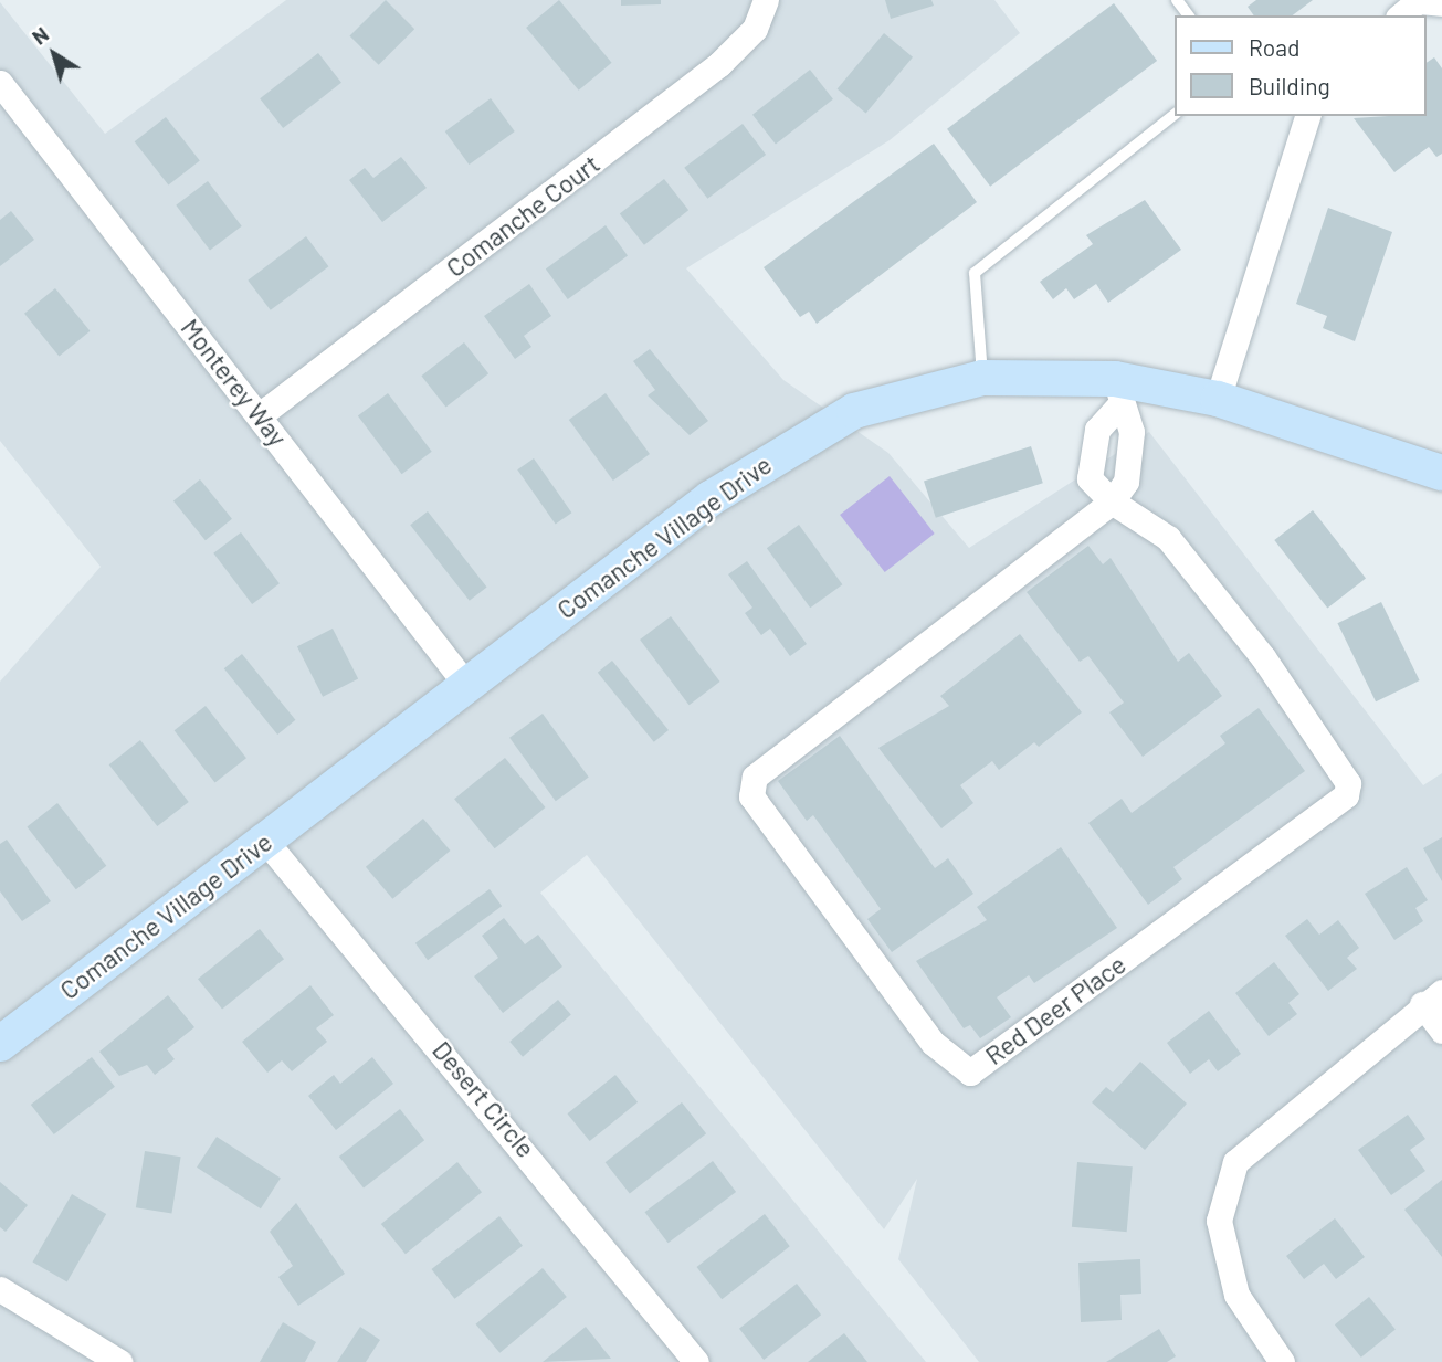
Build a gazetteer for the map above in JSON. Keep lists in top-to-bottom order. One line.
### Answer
{"streets":{"street":["Comanche Court","Monterey Way","Comanche Village Drive","Red Deer Place","Desert Circle"]},"crossings":[["Comanche Court","Monterey Way"],["Monterey Way","Comanche Village Drive"],["Comanche Village Drive","Red Deer Place"],["Comanche Village Drive","Desert Circle"]],"legend":["Road","Building"],"north":"top left"}
